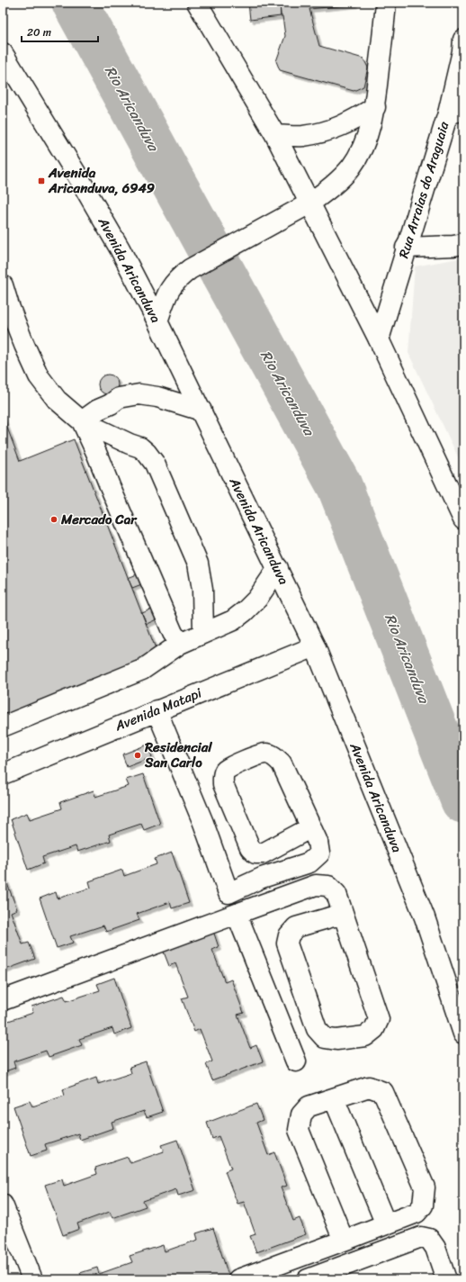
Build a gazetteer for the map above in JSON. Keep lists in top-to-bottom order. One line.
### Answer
{"streets":{"main road":["Rua Arraias do Araguaia","Avenida Aricanduva","Avenida Matapi"]},"crossings":[["Avenida Aricanduva","Avenida Matapi"]],"water":["Rio Aricanduva"],"places":{"transit":["Avenida Aricanduva, 6949"],"other":["Mercado Car","Residencial San Carlo"]},"scale_bar":"20 m"}
